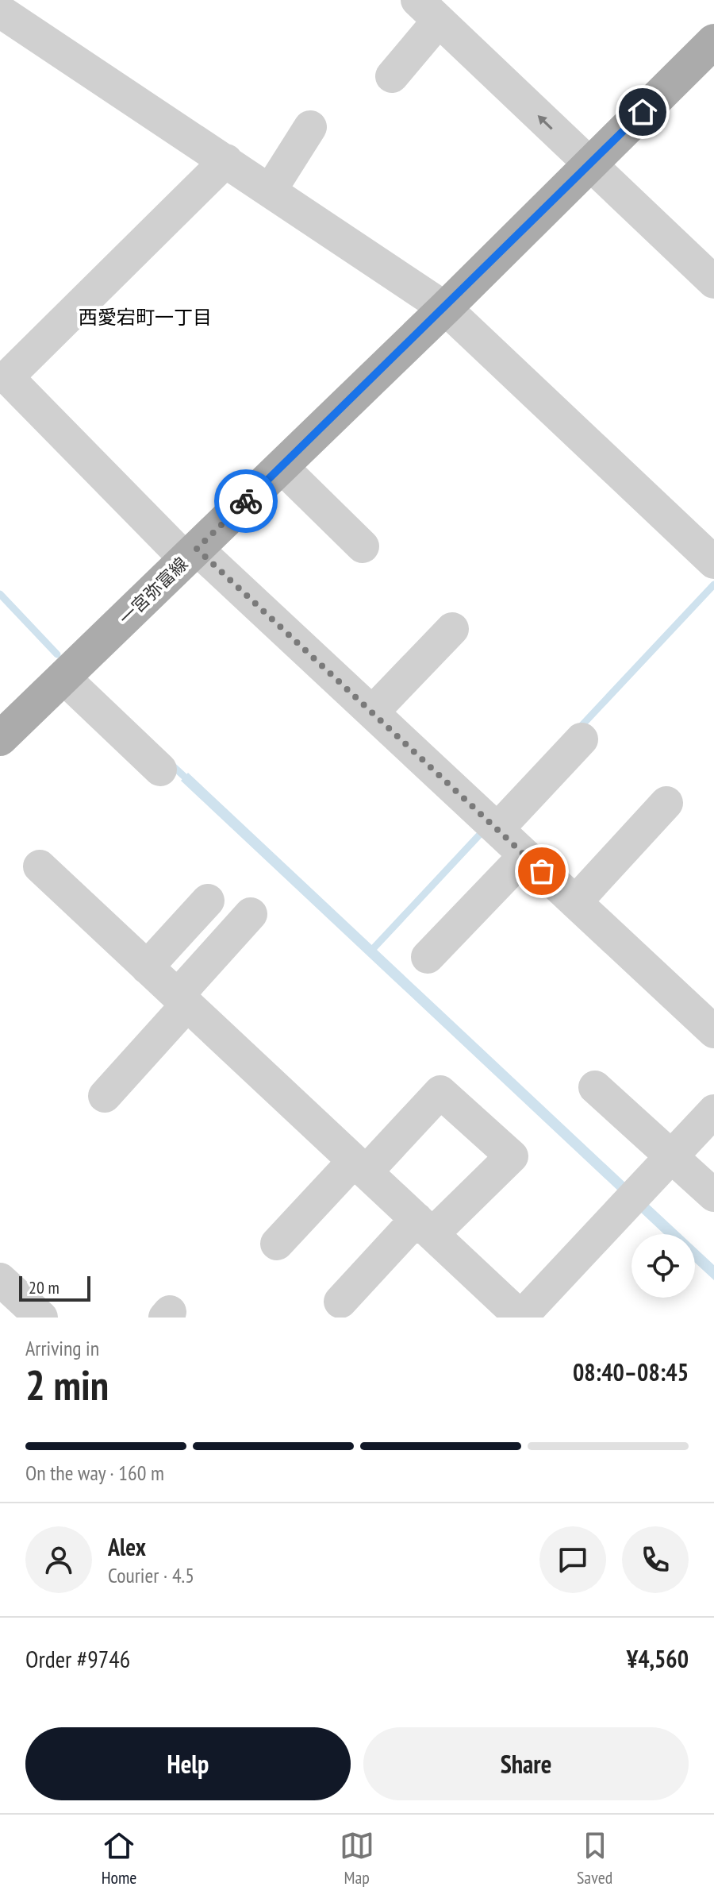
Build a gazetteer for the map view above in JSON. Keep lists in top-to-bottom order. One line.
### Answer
{"streets":{"main road":["一宮弥富線"]},"districts":["西愛宕町一丁目"],"scale_bar":"20 m","page":{"scale":"20 m","heading":["2 min","Arriving in","08:40–08:45"],"panel":["Alex","Courier · 4.5","Order #9746","¥4,560"],"bar":"On the way · 160 m","buttons":["Help","Share"],"tabs":["Home","Map","Saved"]}}
